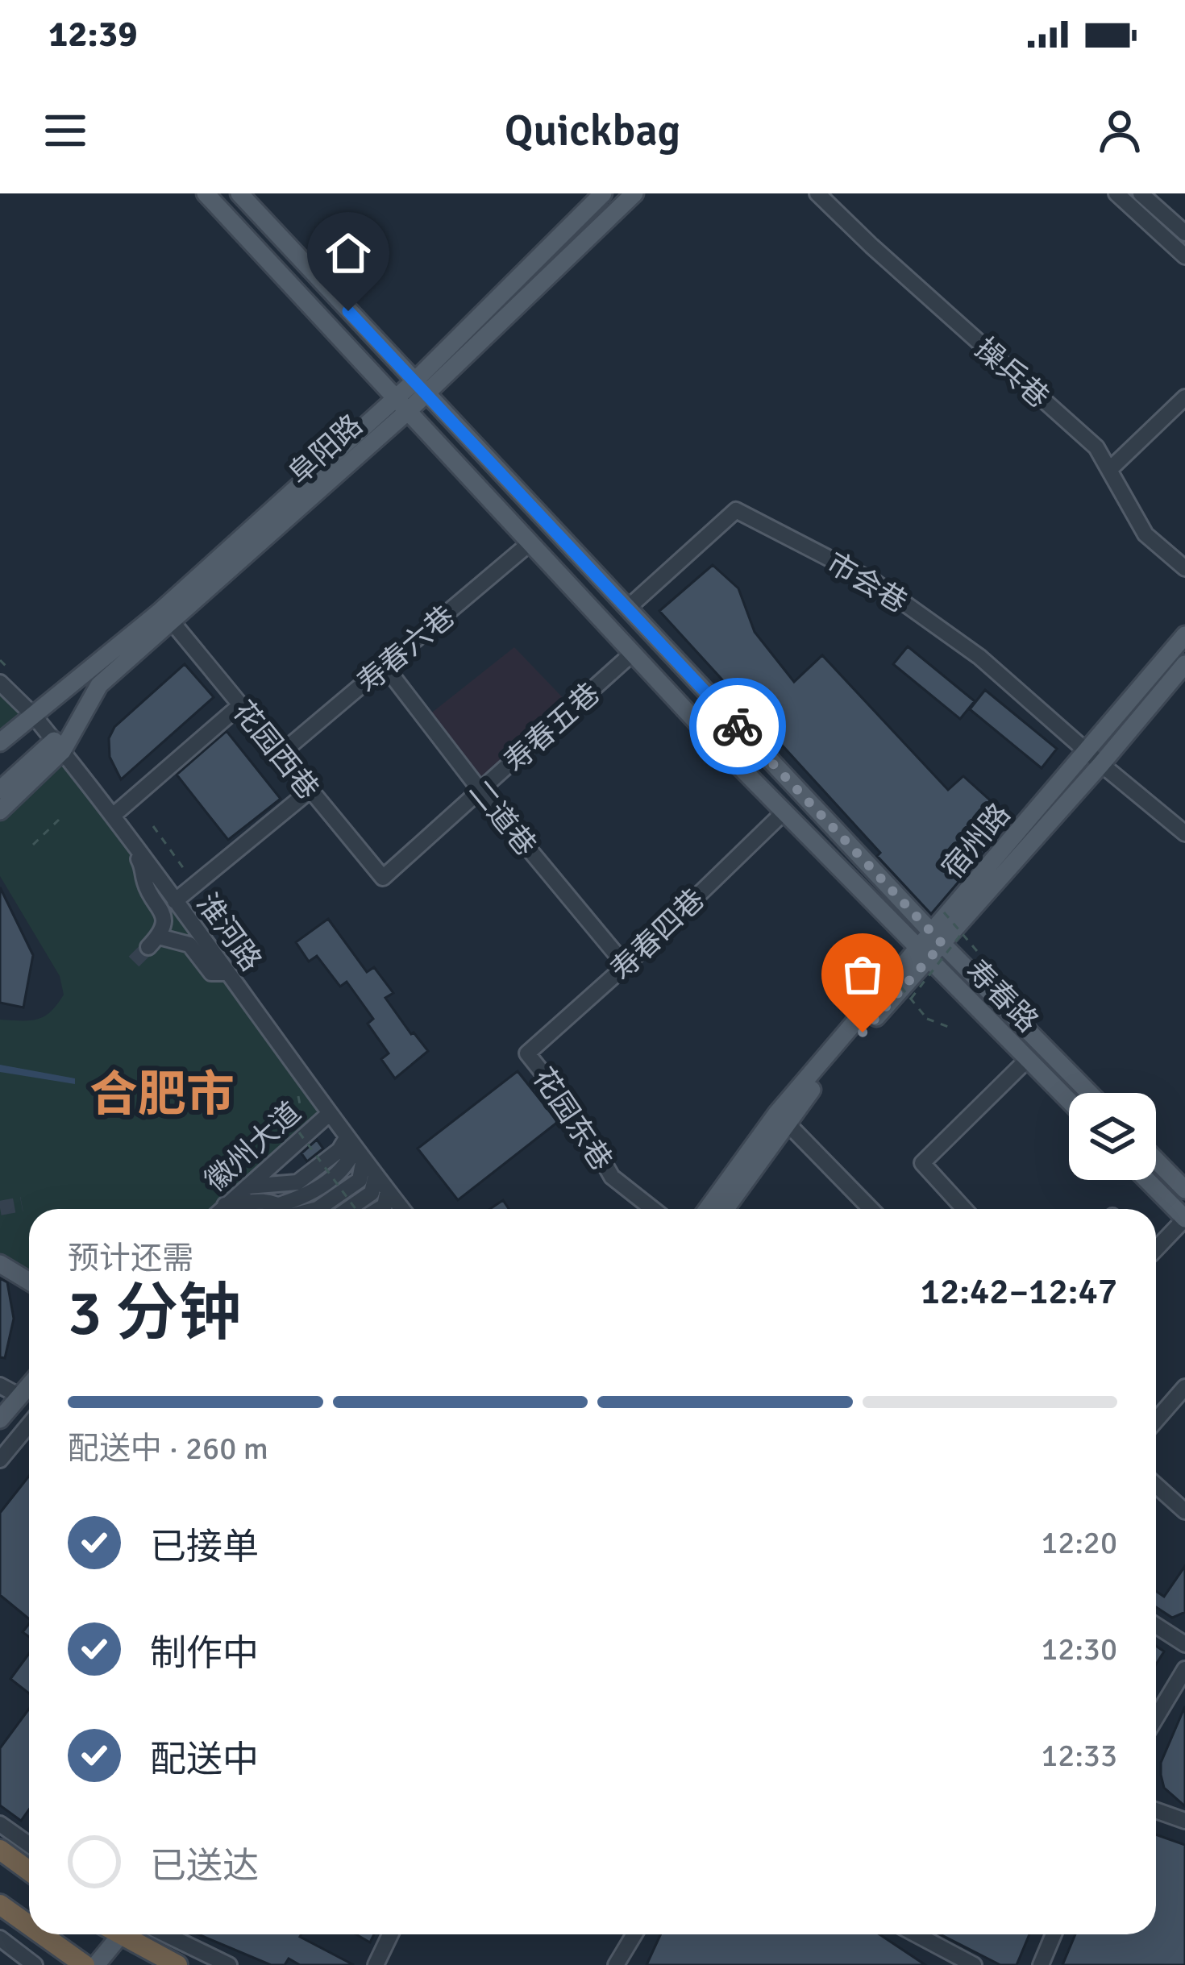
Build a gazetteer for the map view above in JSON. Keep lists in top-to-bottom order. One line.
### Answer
{"streets":{"main road":["阜阳路","宿州路","寿春路"],"street":["操兵巷","市会巷","寿春六巷","寿春五巷","花园西巷","二道巷","淮河路","寿春四巷","花园东巷","徽州大道"]},"crossings":[["阜阳路","花园西巷"],["阜阳路","淮河路"],["阜阳路","寿春路"],["市会巷","宿州路"],["市会巷","寿春路"],["寿春六巷","花园西巷"],["寿春六巷","二道巷"],["寿春六巷","寿春路"],["寿春五巷","花园西巷"],["寿春五巷","二道巷"],["寿春五巷","寿春路"],["二道巷","寿春四巷"],["宿州路","寿春路"],["淮河路","徽州大道"],["寿春四巷","寿春路"],["寿春四巷","花园东巷"]],"districts":["合肥市"],"page":{"status":"12:39","header":"Quickbag","heading":["3 分钟","预计还需","12:42–12:47"],"bar":"配送中 · 260 m","list":[["已接单","12:20"],["制作中","12:30"],["配送中","12:33"],"已送达"]}}
